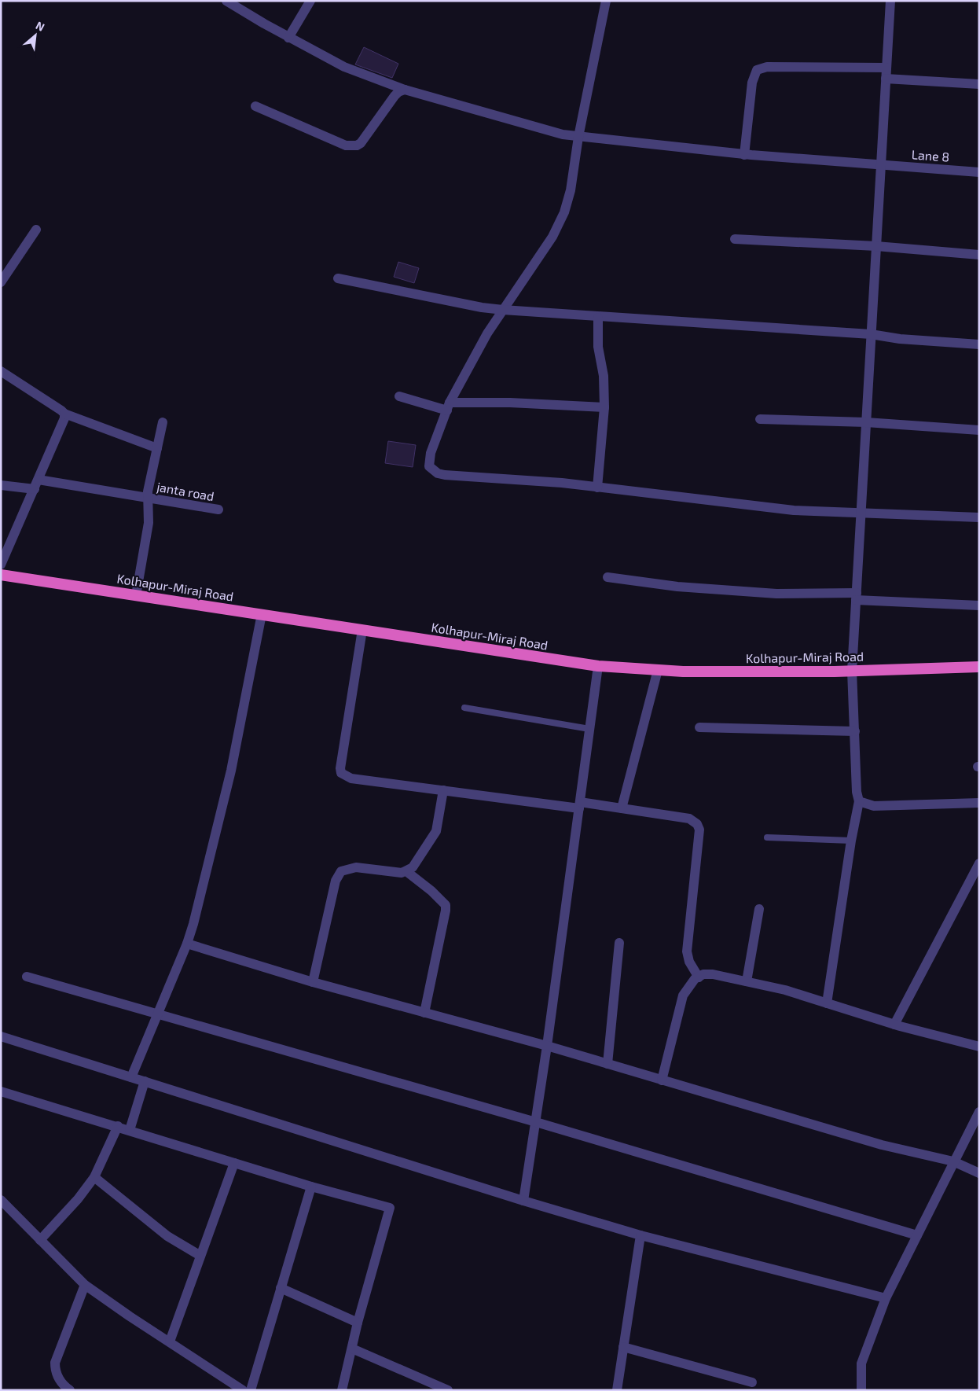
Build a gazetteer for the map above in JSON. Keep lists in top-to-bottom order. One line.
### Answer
{"streets":{"highway":["Kolhapur-Miraj Road"],"street":["Lane 8","janta road"]},"north":"top right"}
